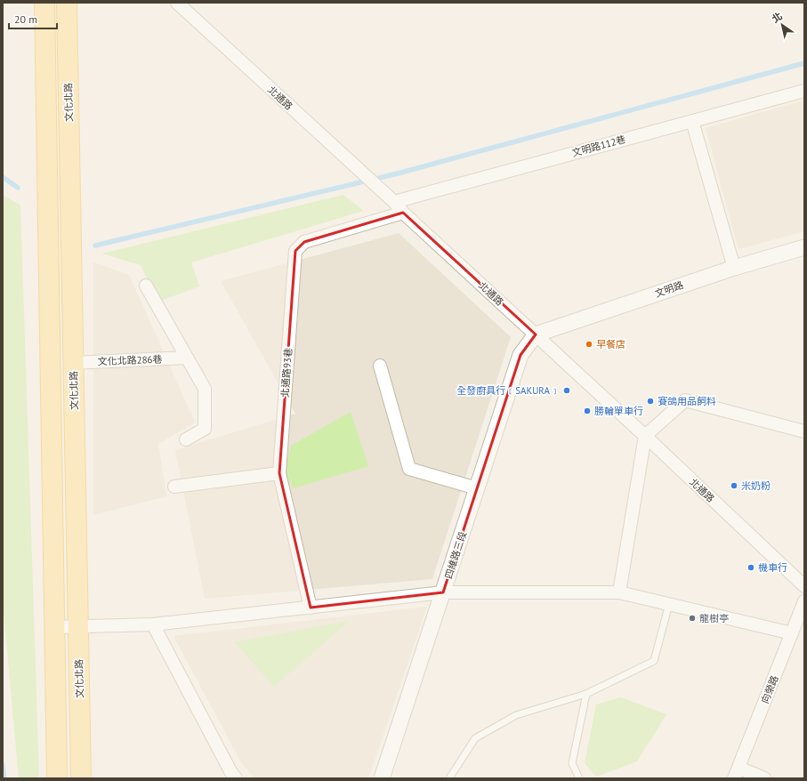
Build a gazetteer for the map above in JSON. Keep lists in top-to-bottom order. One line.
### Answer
{"streets":{"main road":["文化北路"],"street":["北通路","文明路112巷","文明路","文化北路286巷","北通路93巷","四維路三段","向榮路"]},"crossings":[["北通路","文明路112巷"],["北通路","文明路"],["北通路","北通路93巷"],["北通路","四維路三段"],["文化北路","文化北路286巷"],["文明路","四維路三段"]],"places":["早餐店","全發廚具行﹝SAKURA﹞","賽鴿用品飼料","勝輪單車行","米奶粉","機車行","龍樹亭"],"scale_bar":"20 m","north":"top left"}
